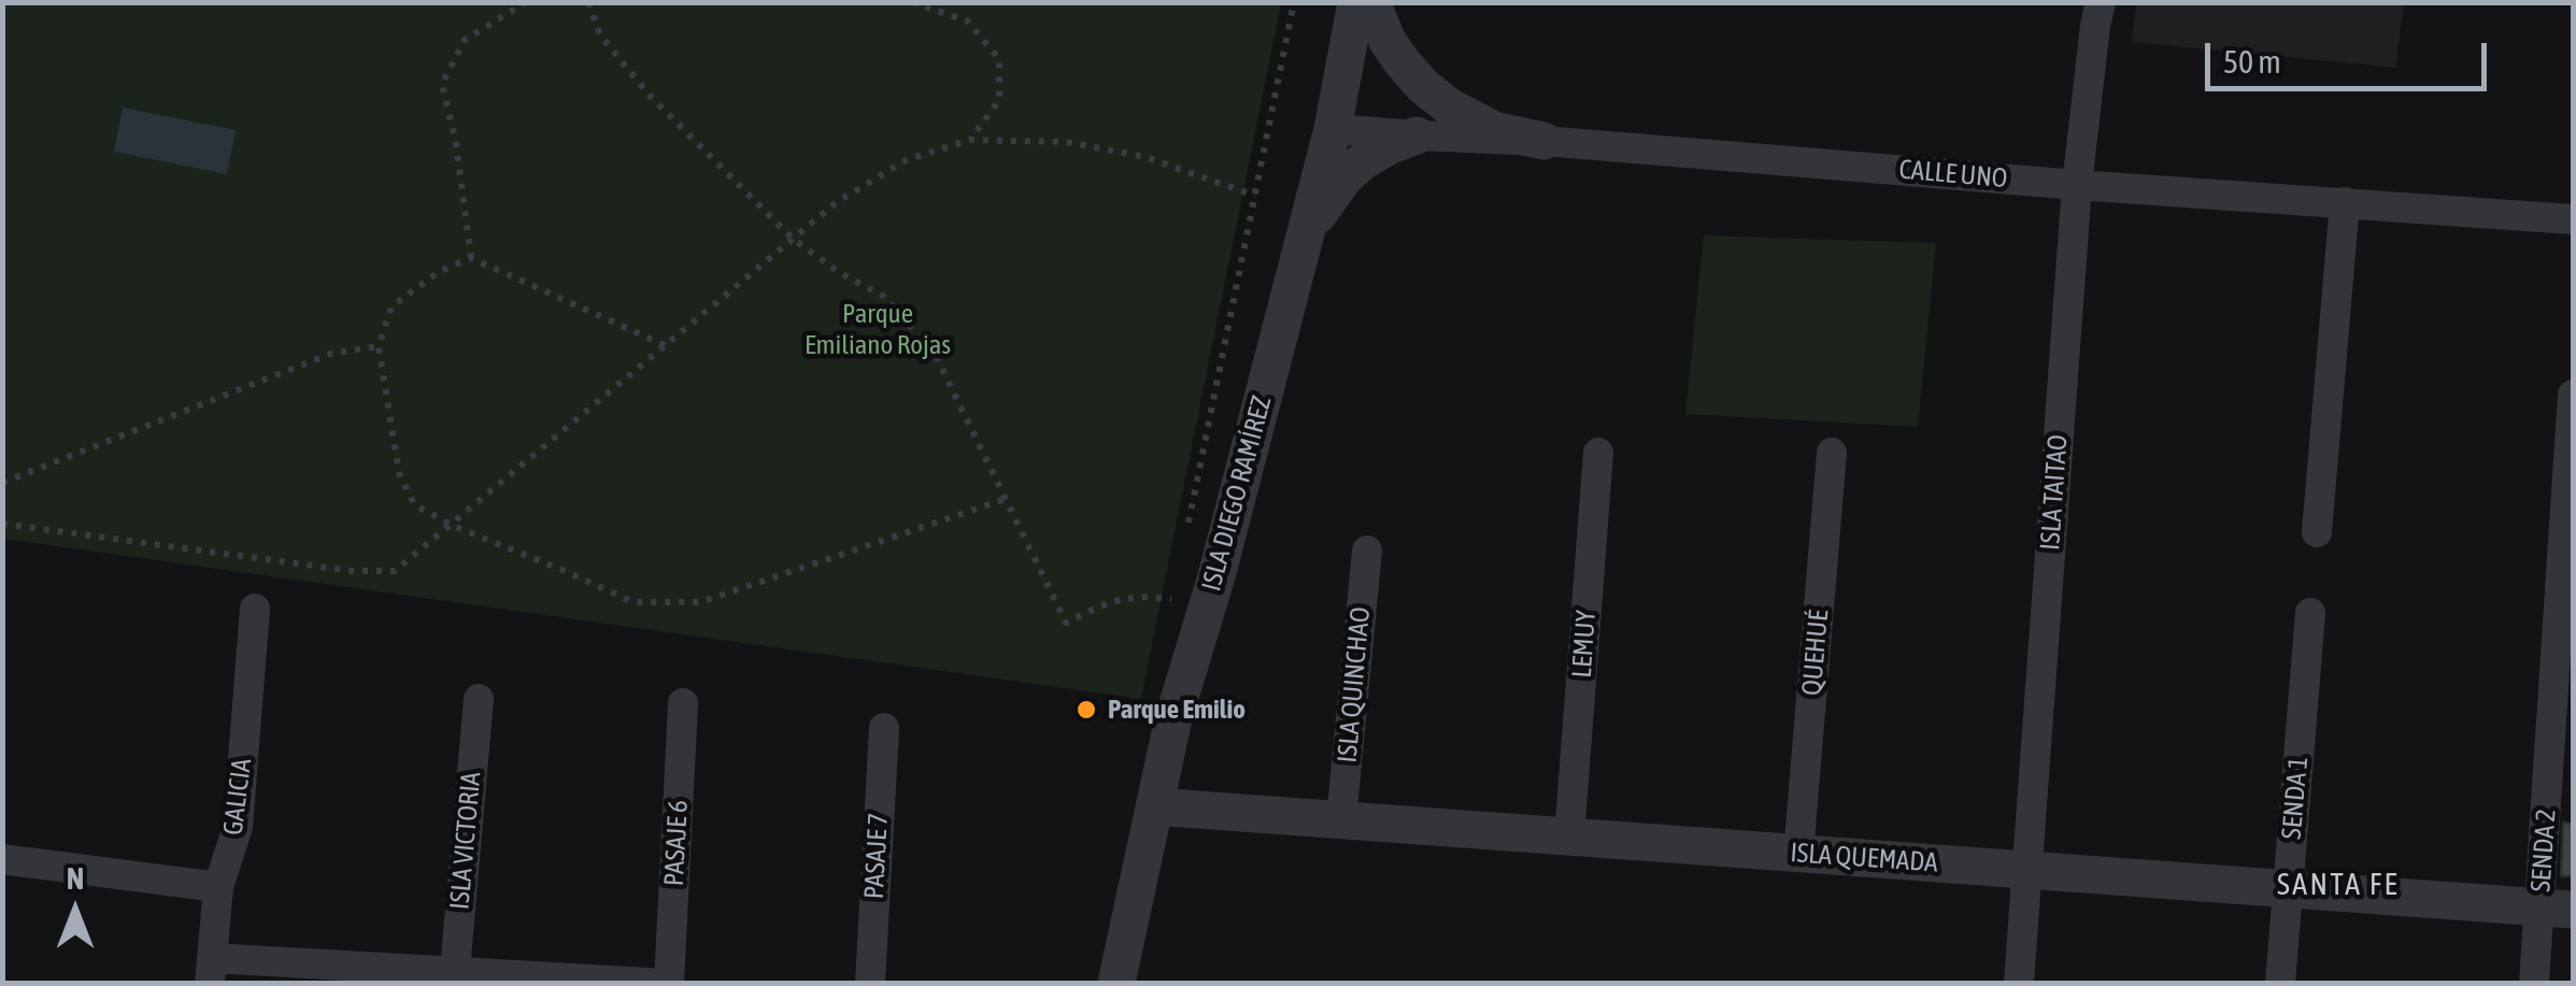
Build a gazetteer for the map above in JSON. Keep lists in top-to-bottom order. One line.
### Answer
{"streets":{"street":["CALLE UNO","ISLA TAITAO","ISLA DIEGO RAMÍREZ","LEMUY","QUEHUÉ","ISLA QUINCHAO","GALICIA","SENDA 1","ISLA VICTORIA","PASAJE 6","SENDA 2","PASAJE 7","ISLA QUEMADA"]},"crossings":[["CALLE UNO","ISLA TAITAO"],["CALLE UNO","ISLA DIEGO RAMÍREZ"],["ISLA TAITAO","ISLA QUEMADA"],["ISLA DIEGO RAMÍREZ","ISLA QUEMADA"],["LEMUY","ISLA QUEMADA"],["QUEHUÉ","ISLA QUEMADA"],["ISLA QUINCHAO","ISLA QUEMADA"],["SENDA 1","ISLA QUEMADA"],["SENDA 2","ISLA QUEMADA"]],"districts":["SANTA FE"],"parks":["Parque Emiliano Rojas"],"places":["Parque Emilio"],"scale_bar":"50 m","north":"top"}
